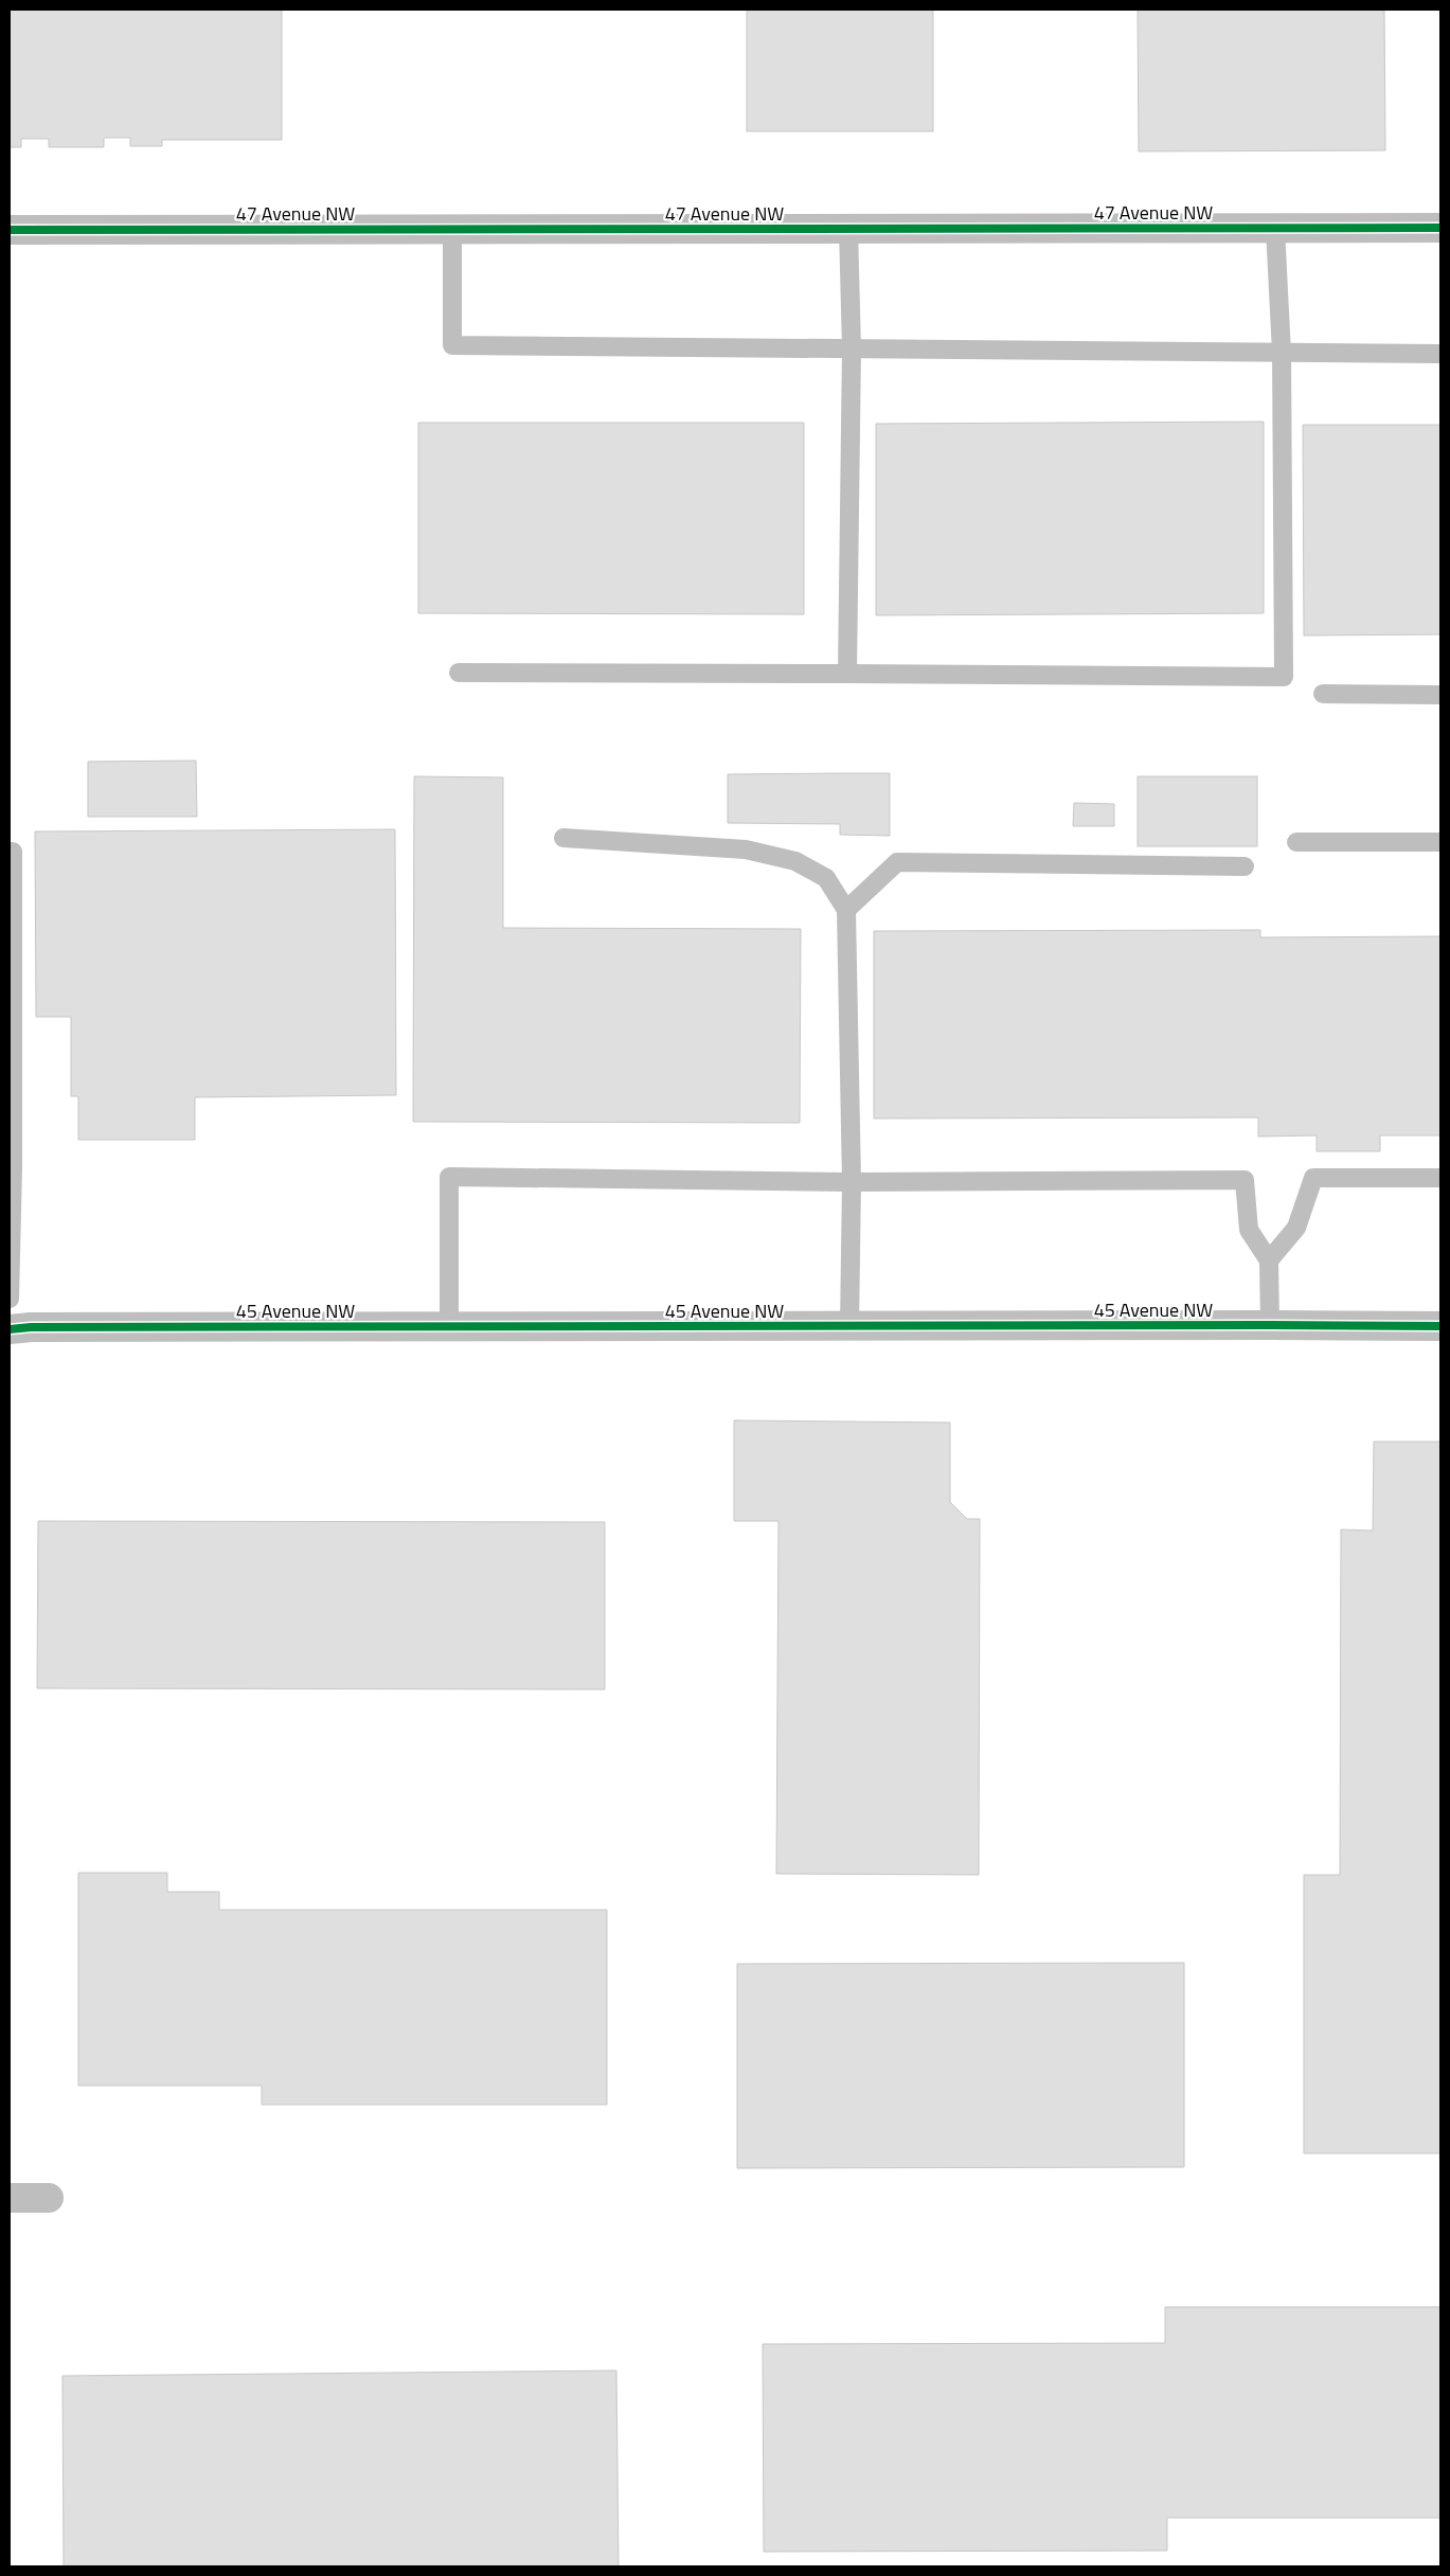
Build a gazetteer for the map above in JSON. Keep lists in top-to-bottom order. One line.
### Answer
{"streets":{"street":["47 Avenue NW","45 Avenue NW"]}}
